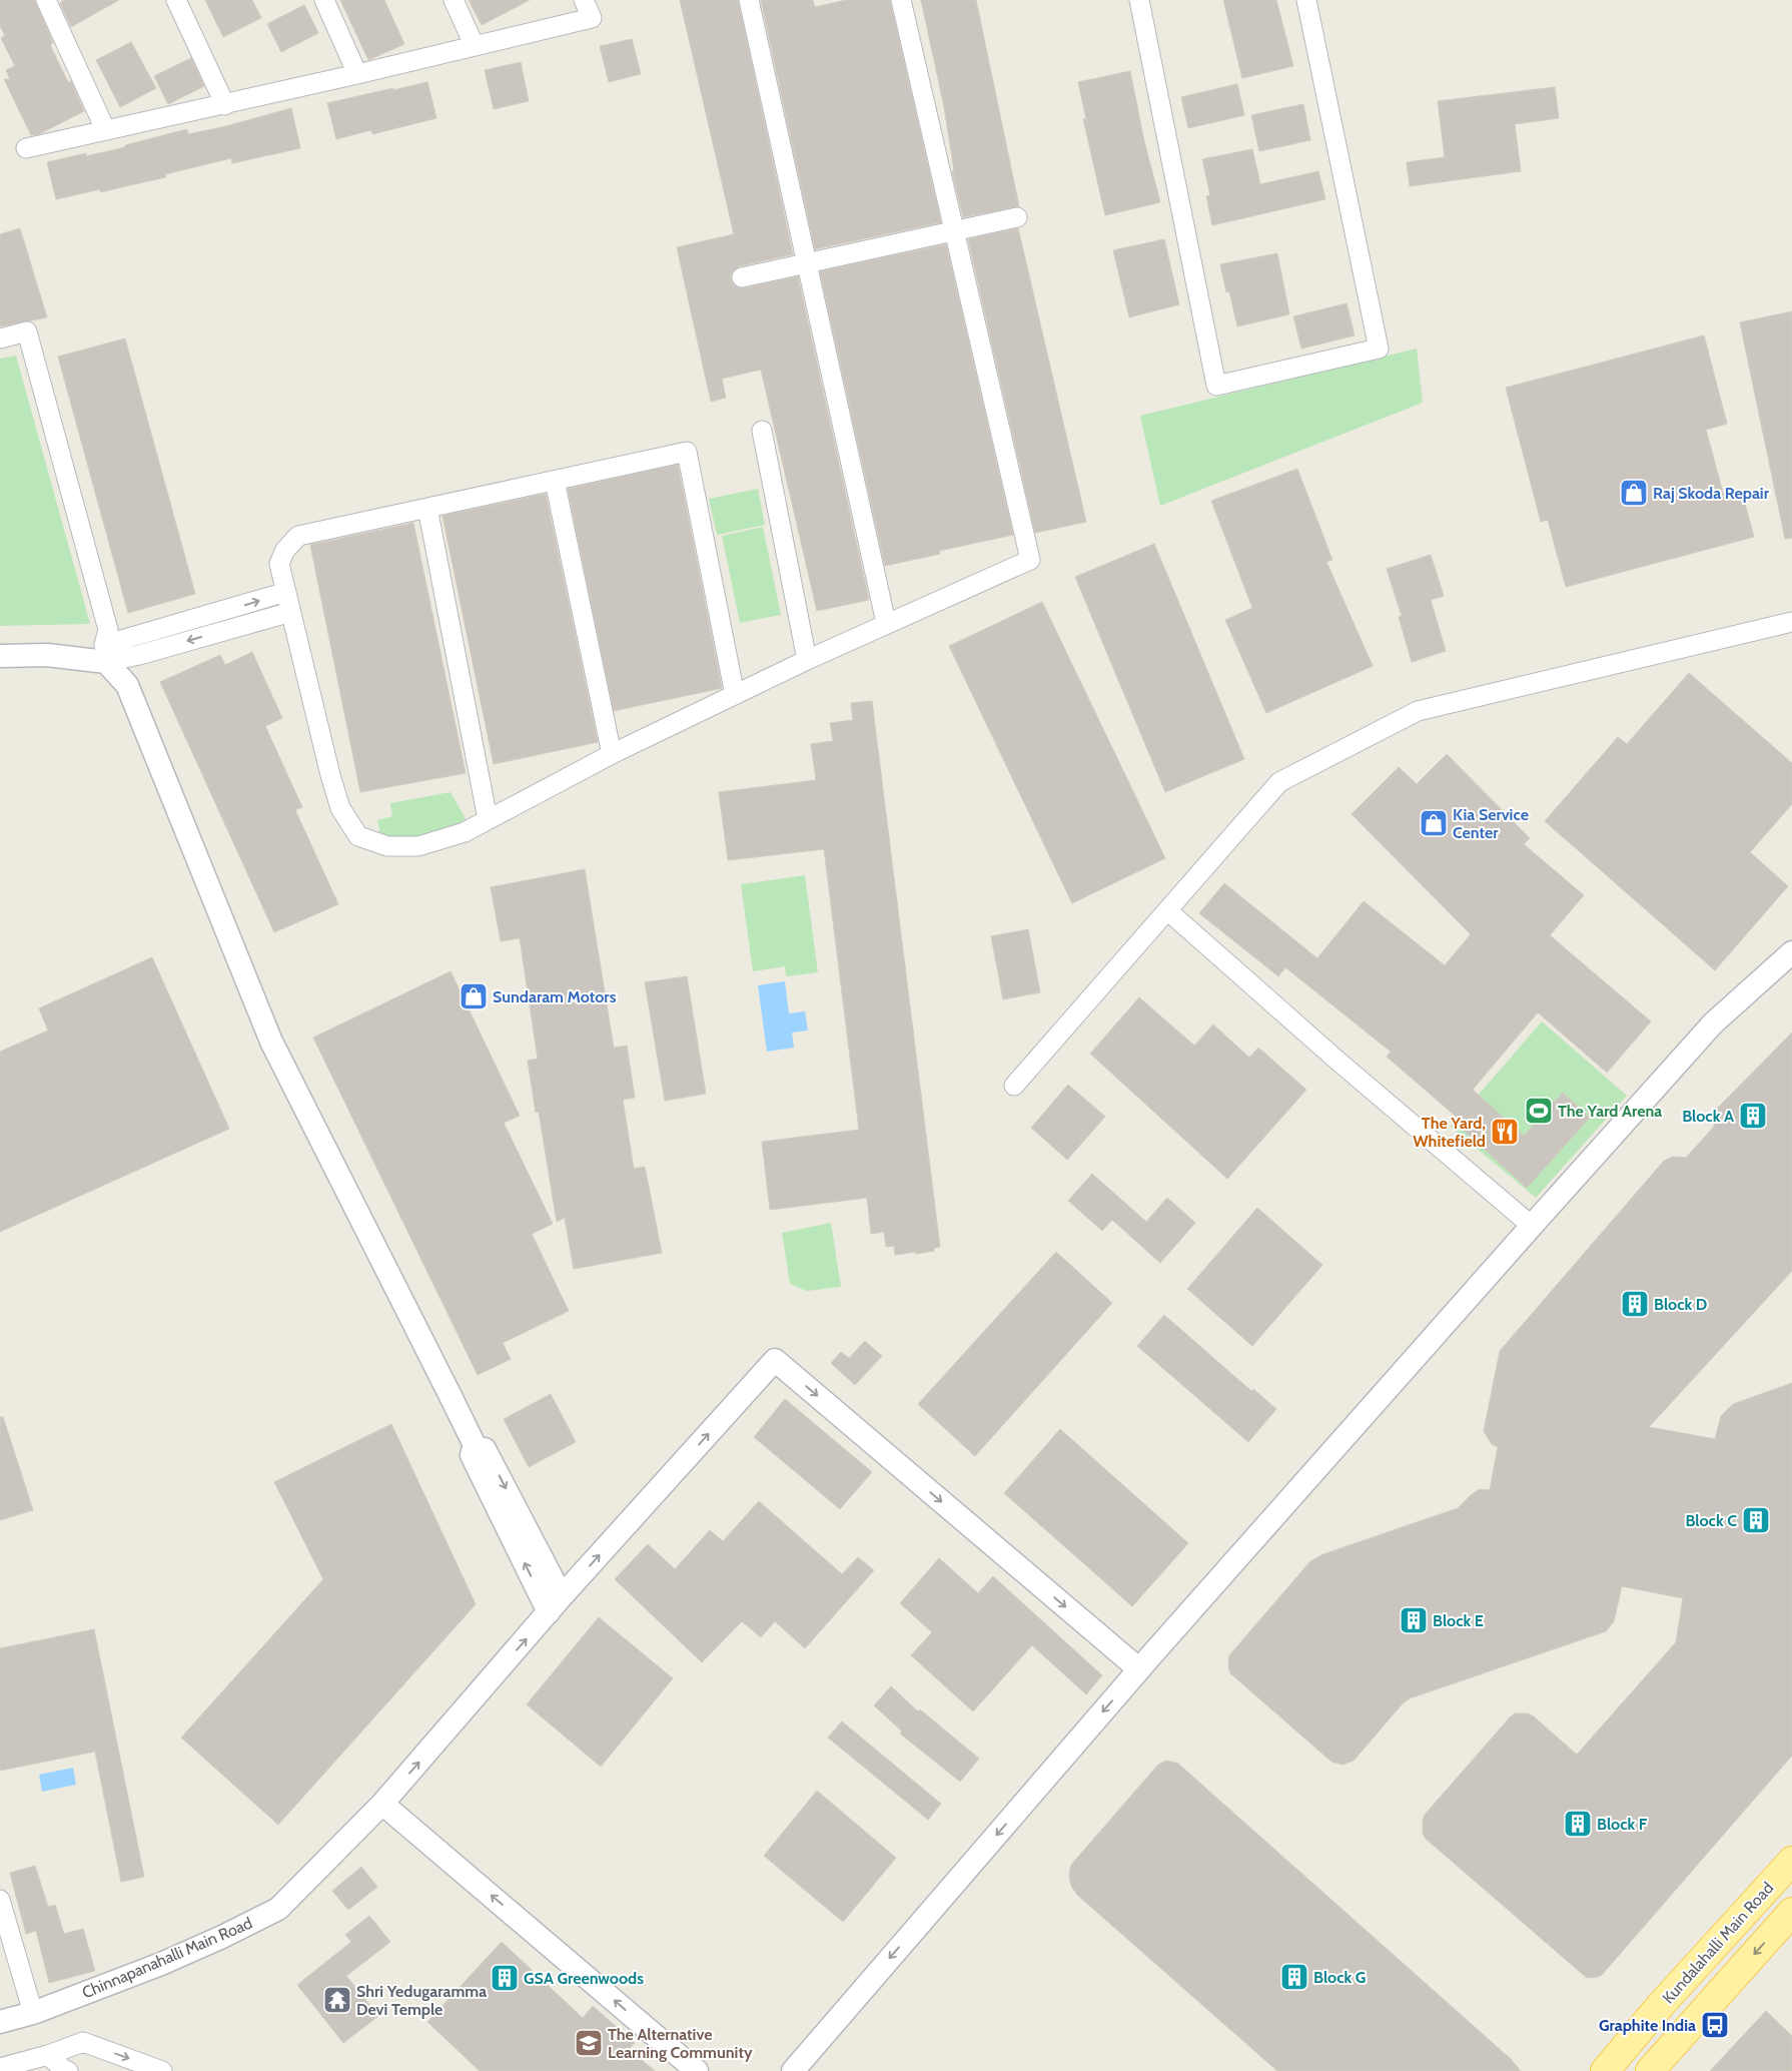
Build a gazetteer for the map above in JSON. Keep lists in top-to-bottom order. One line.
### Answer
{"streets":{"main road":["Kundalahalli Main Road"],"street":["Chinnapanahalli Main Road"]},"places":{"shop":["Raj Skoda Repair","Kia Service Center","Sundaram Motors"],"sports":["The Yard Arena"],"building":["Block A","Block D","Block C","Block E","Block F","Block G","GSA Greenwoods"],"restaurant":["The Yard, Whitefield"],"temple":["Shri Yedugaramma Devi Temple"],"bus stop":["Graphite India"],"school or university":["The Alternative Learning Community"]}}
